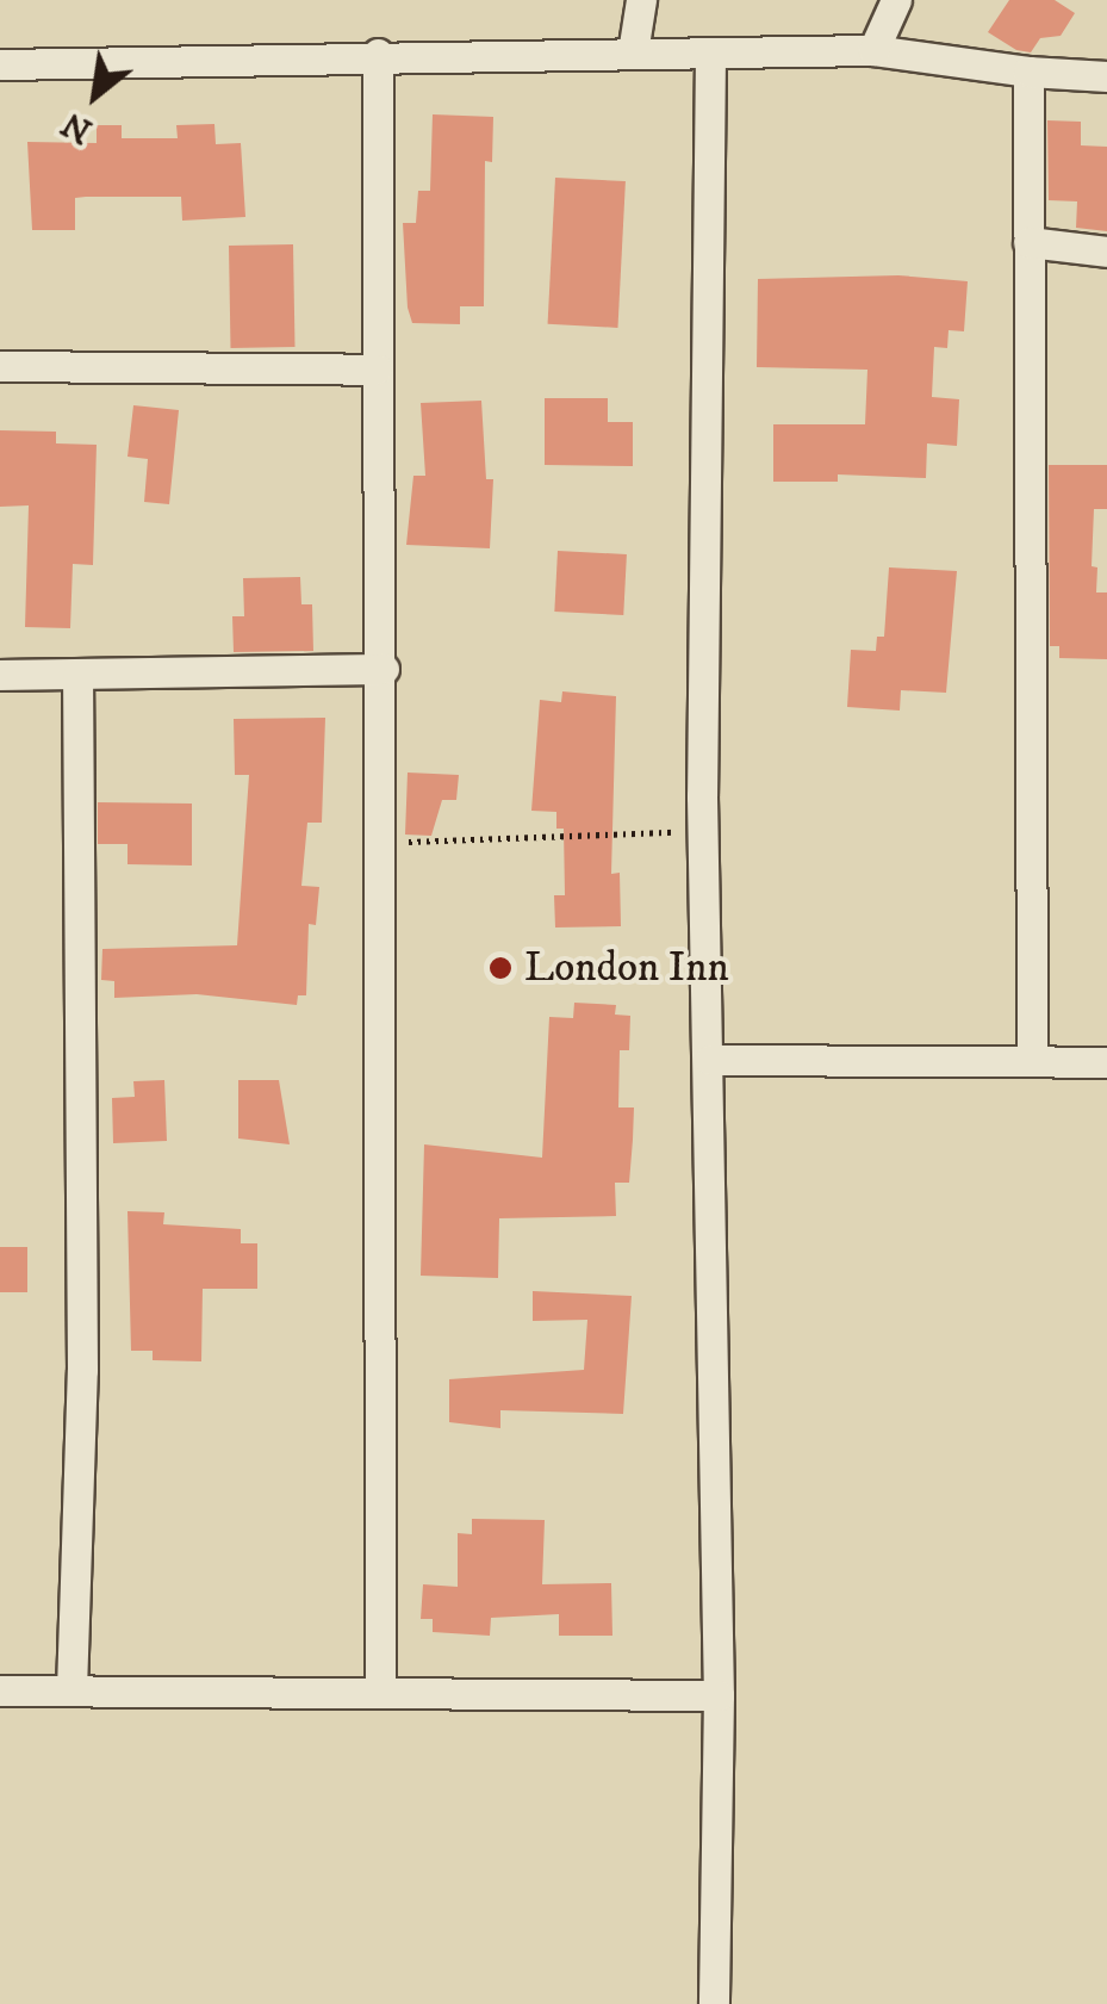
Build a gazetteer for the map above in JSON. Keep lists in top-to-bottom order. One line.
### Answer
{"places":["London Inn"],"north":"bottom left"}
